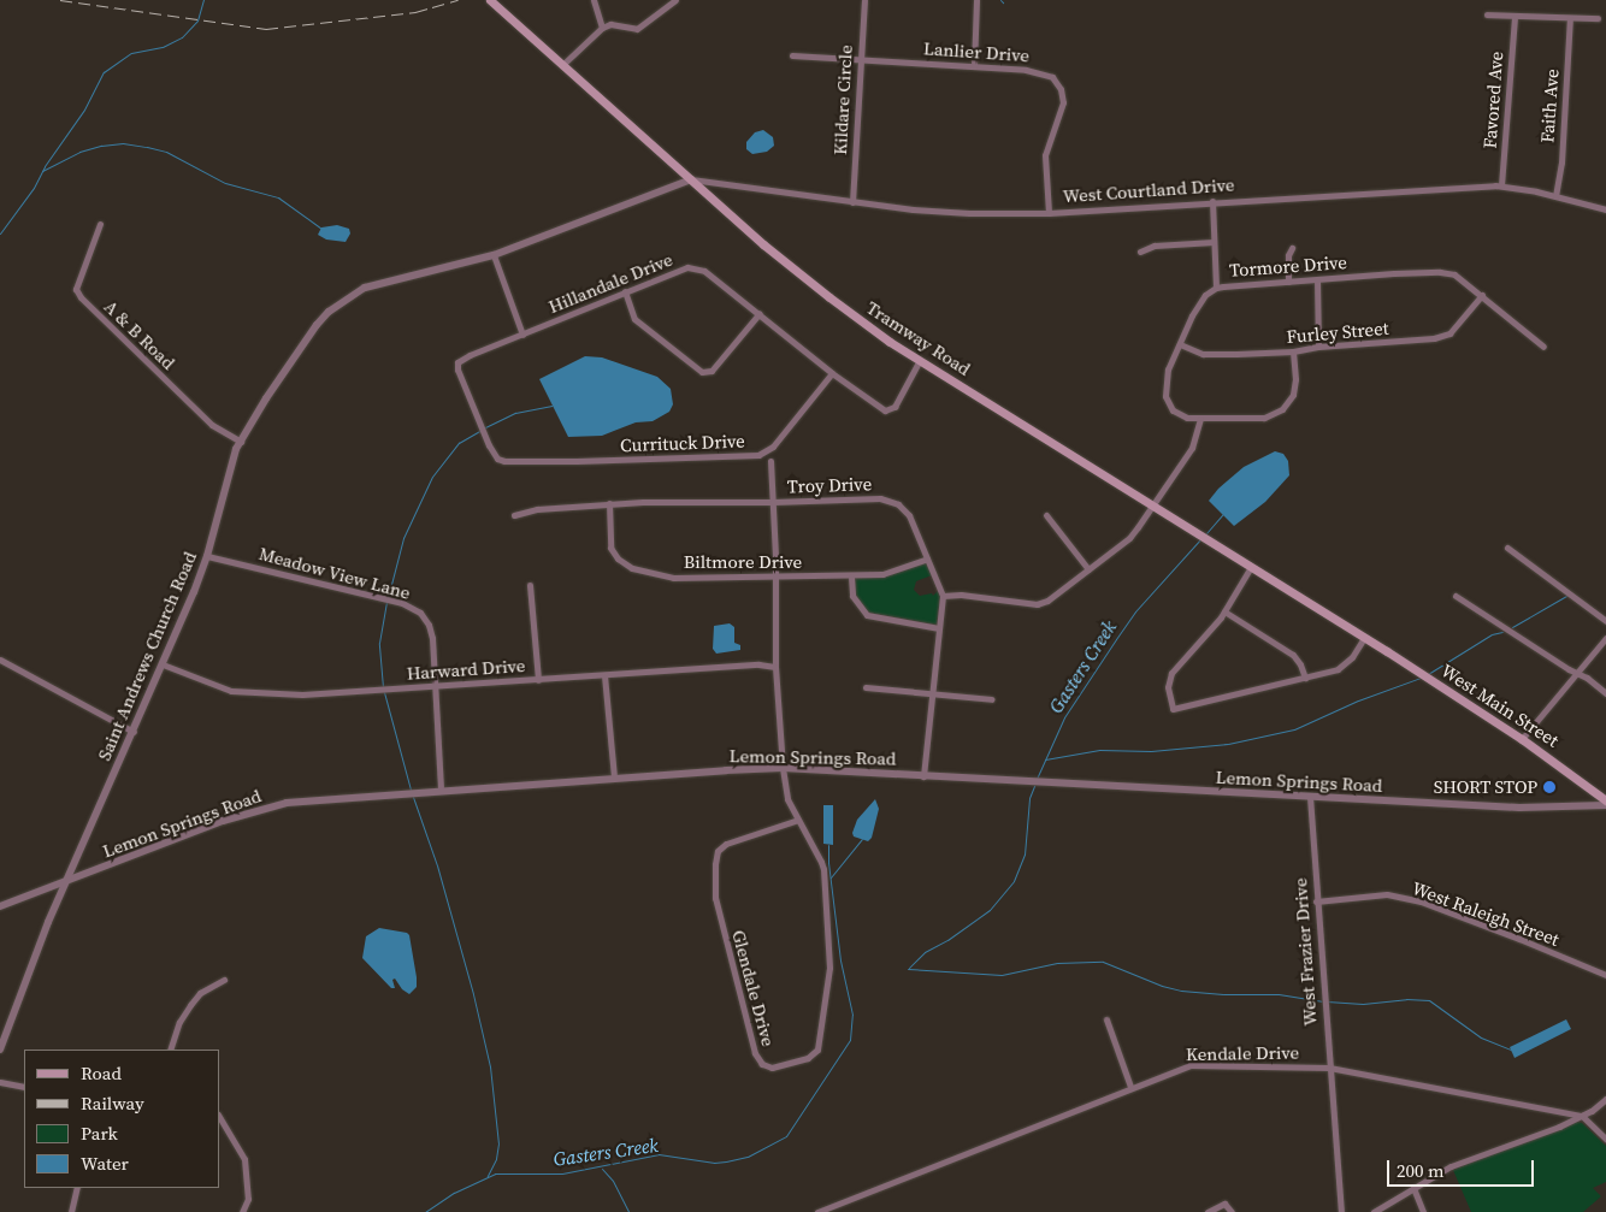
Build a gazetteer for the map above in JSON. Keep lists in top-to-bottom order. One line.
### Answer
{"streets":{"main road":["Tramway Road","West Main Street"],"street":["Lanlier Drive","Kildare Circle","Favored Ave","Faith Ave","West Courtland Drive","Tormore Drive","Hillandale Drive","Furley Street","A & B Road","Currituck Drive","Troy Drive","Biltmore Drive","Meadow View Lane","Saint Andrews Church Road","Harward Drive","Lemon Springs Road","West Raleigh Street","West Frazier Drive","Glendale Drive","Kendale Drive"]},"crossings":[["Lanlier Drive","Kildare Circle"],["Lanlier Drive","West Courtland Drive"],["Kildare Circle","West Courtland Drive"],["Favored Ave","West Courtland Drive"],["Faith Ave","West Courtland Drive"],["West Courtland Drive","Tramway Road"],["West Courtland Drive","Saint Andrews Church Road"],["Tormore Drive","Furley Street"],["Hillandale Drive","Tramway Road"],["Hillandale Drive","Currituck Drive"],["A & B Road","Saint Andrews Church Road"],["Tramway Road","Saint Andrews Church Road"],["Tramway Road","West Main Street"],["Troy Drive","Biltmore Drive"],["Troy Drive","Lemon Springs Road"],["Troy Drive","Glendale Drive"],["Biltmore Drive","Glendale Drive"],["Meadow View Lane","Saint Andrews Church Road"],["Meadow View Lane","Harward Drive"],["Meadow View Lane","Lemon Springs Road"],["Saint Andrews Church Road","Harward Drive"],["Saint Andrews Church Road","Lemon Springs Road"],["Harward Drive","Glendale Drive"],["Lemon Springs Road","West Frazier Drive"],["Lemon Springs Road","Glendale Drive"],["West Raleigh Street","West Frazier Drive"],["West Frazier Drive","Kendale Drive"]],"water":["Gasters Creek"],"places":["SHORT STOP"],"legend":["Road","Railway","Park","Water"],"scale_bar":"200 m"}
